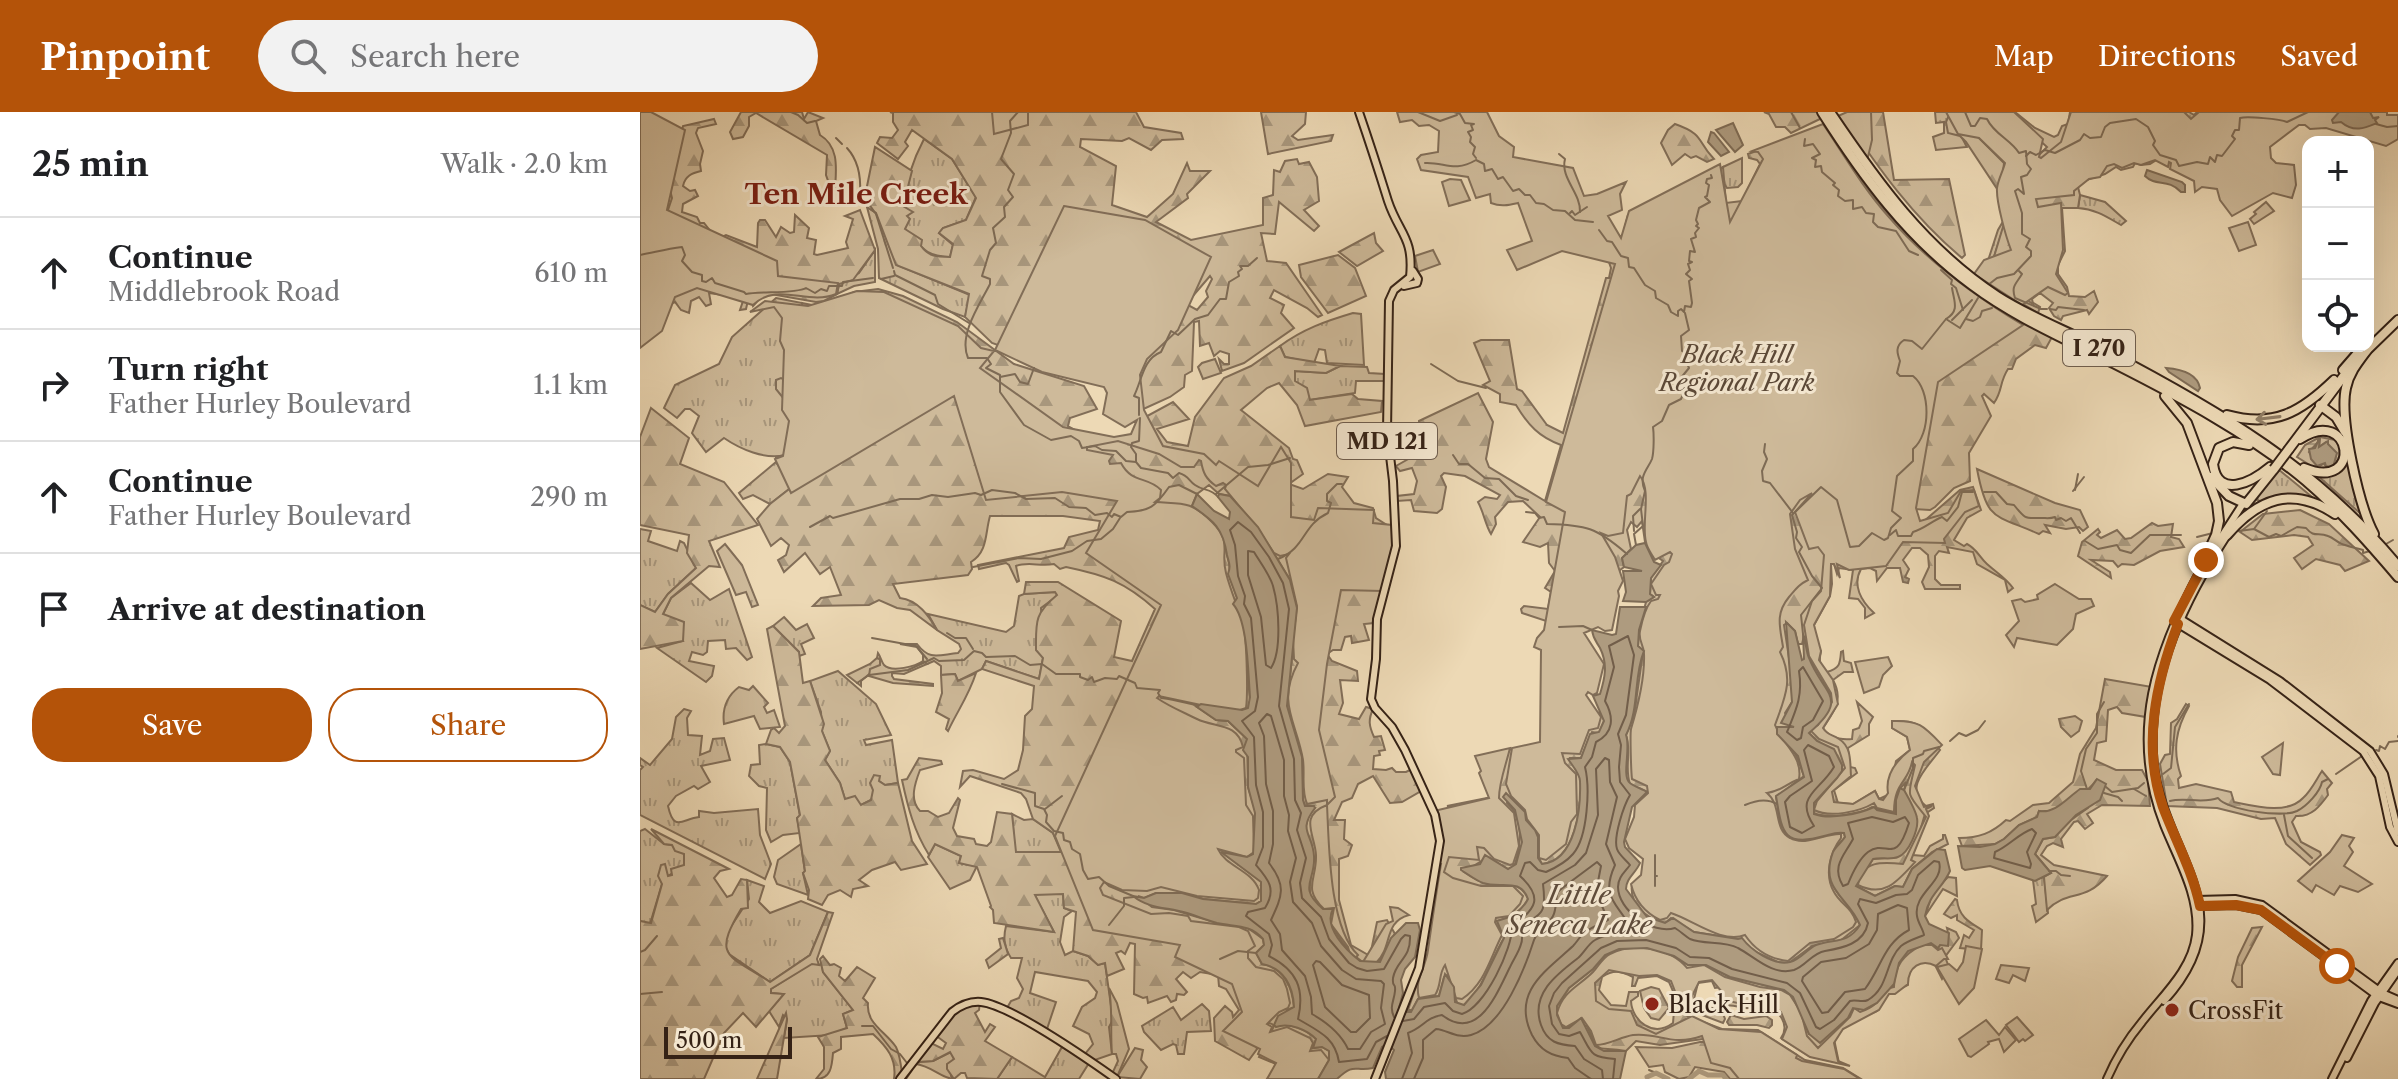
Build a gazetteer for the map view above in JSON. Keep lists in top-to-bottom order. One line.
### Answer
{"streets":{"highway":["I 270"],"main road":["MD 121"]},"districts":["Ten Mile Creek"],"water":["Little Seneca Lake"],"parks":["Black Hill Regional Park"],"places":["Black Hill","CrossFit"],"scale_bar":"500 m","page":{"header":"Pinpoint","search":"Search here","nav":["Map","Directions","Saved"],"heading":["25 min","Walk · 2.0 km"],"map_buttons":["+","−"],"list":[["Continue","Middlebrook Road","610 m"],["Turn right","Father Hurley Boulevard","1.1 km"],["Continue","Father Hurley Boulevard","290 m"],"Arrive at destination"],"buttons":["Save","Share"],"scale":"500 m"}}
